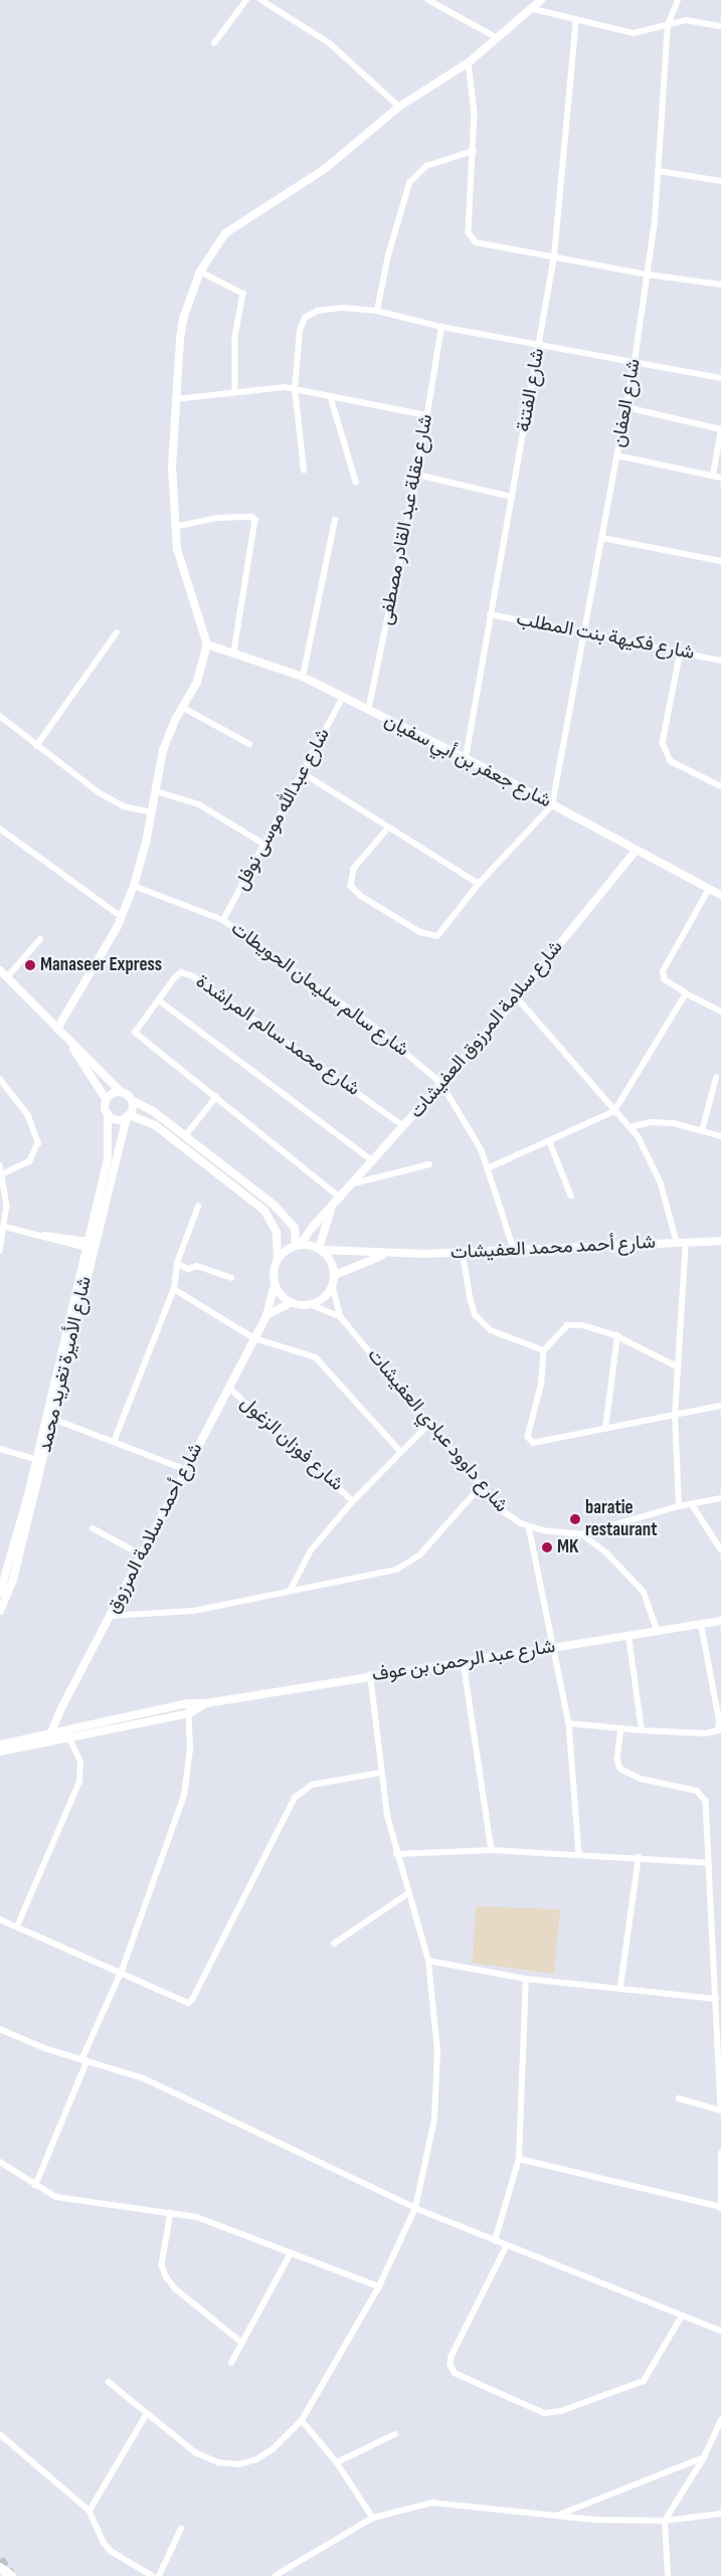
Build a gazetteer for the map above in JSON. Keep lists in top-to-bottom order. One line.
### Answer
{"streets":{"street":["شارع الفتنة","شارع العفان","شارع عقلة عبد القادر مصطفى","شارع فكيهة بنت المطلب","شارع جعفر بن أبي سفيان","شارع عبدالله موسى نوفل","شارع سالم سليمان الحويطات","شارع سلامة المرزوق العفيشات","شارع محمد سالم المراشدة","شارع أحمد محمد العفيشات","شارع الأميرة تغريد محمد","شارع داوود عبادي العفيشات","شارع فوزان الزغول","شارع أحمد سلامة المرزوق","شارع عبد الرحمن بن عوف"]},"crossings":[["شارع الفتنة","شارع فكيهة بنت المطلب"],["شارع الفتنة","شارع جعفر بن أبي سفيان"],["شارع العفان","شارع فكيهة بنت المطلب"],["شارع العفان","شارع جعفر بن أبي سفيان"],["شارع عقلة عبد القادر مصطفى","شارع جعفر بن أبي سفيان"],["شارع جعفر بن أبي سفيان","شارع عبدالله موسى نوفل"],["شارع جعفر بن أبي سفيان","شارع سلامة المرزوق العفيشات"],["شارع عبدالله موسى نوفل","شارع سالم سليمان الحويطات"],["شارع سالم سليمان الحويطات","شارع سلامة المرزوق العفيشات"],["شارع سالم سليمان الحويطات","شارع أحمد محمد العفيشات"],["شارع سلامة المرزوق العفيشات","شارع محمد سالم المراشدة"],["شارع سلامة المرزوق العفيشات","شارع أحمد محمد العفيشات"],["شارع سلامة المرزوق العفيشات","شارع داوود عبادي العفيشات"],["شارع سلامة المرزوق العفيشات","شارع أحمد سلامة المرزوق"],["شارع أحمد محمد العفيشات","شارع داوود عبادي العفيشات"],["شارع أحمد محمد العفيشات","شارع أحمد سلامة المرزوق"],["شارع داوود عبادي العفيشات","شارع أحمد سلامة المرزوق"],["شارع فوزان الزغول","شارع أحمد سلامة المرزوق"],["شارع أحمد سلامة المرزوق","شارع عبد الرحمن بن عوف"]],"places":["Manaseer Express","baratie restaurant","MK"]}
